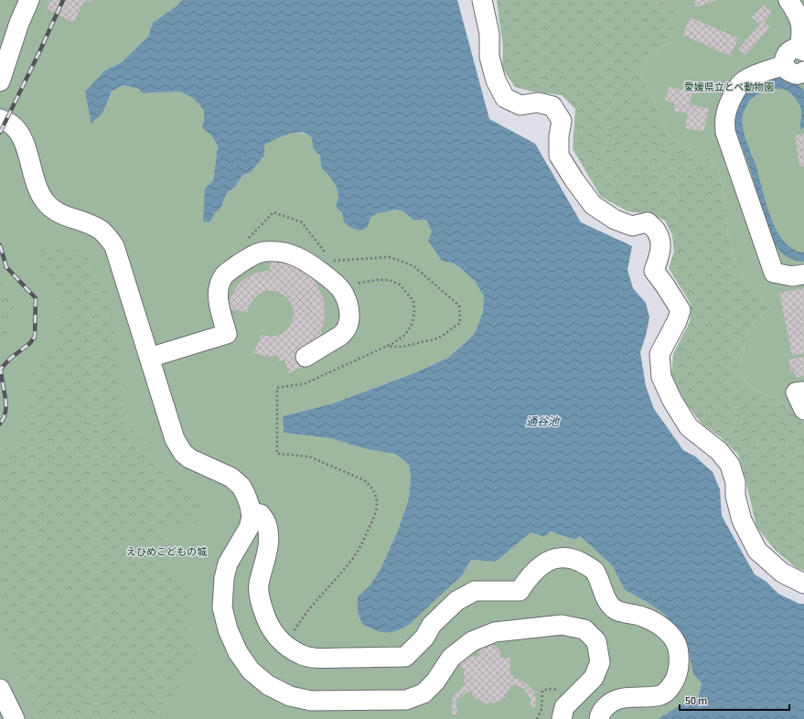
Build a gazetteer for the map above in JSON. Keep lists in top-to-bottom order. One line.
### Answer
{"water":["通谷池"],"parks":["愛媛県立とべ動物園","えひめこどもの城"],"scale_bar":"50 m"}
